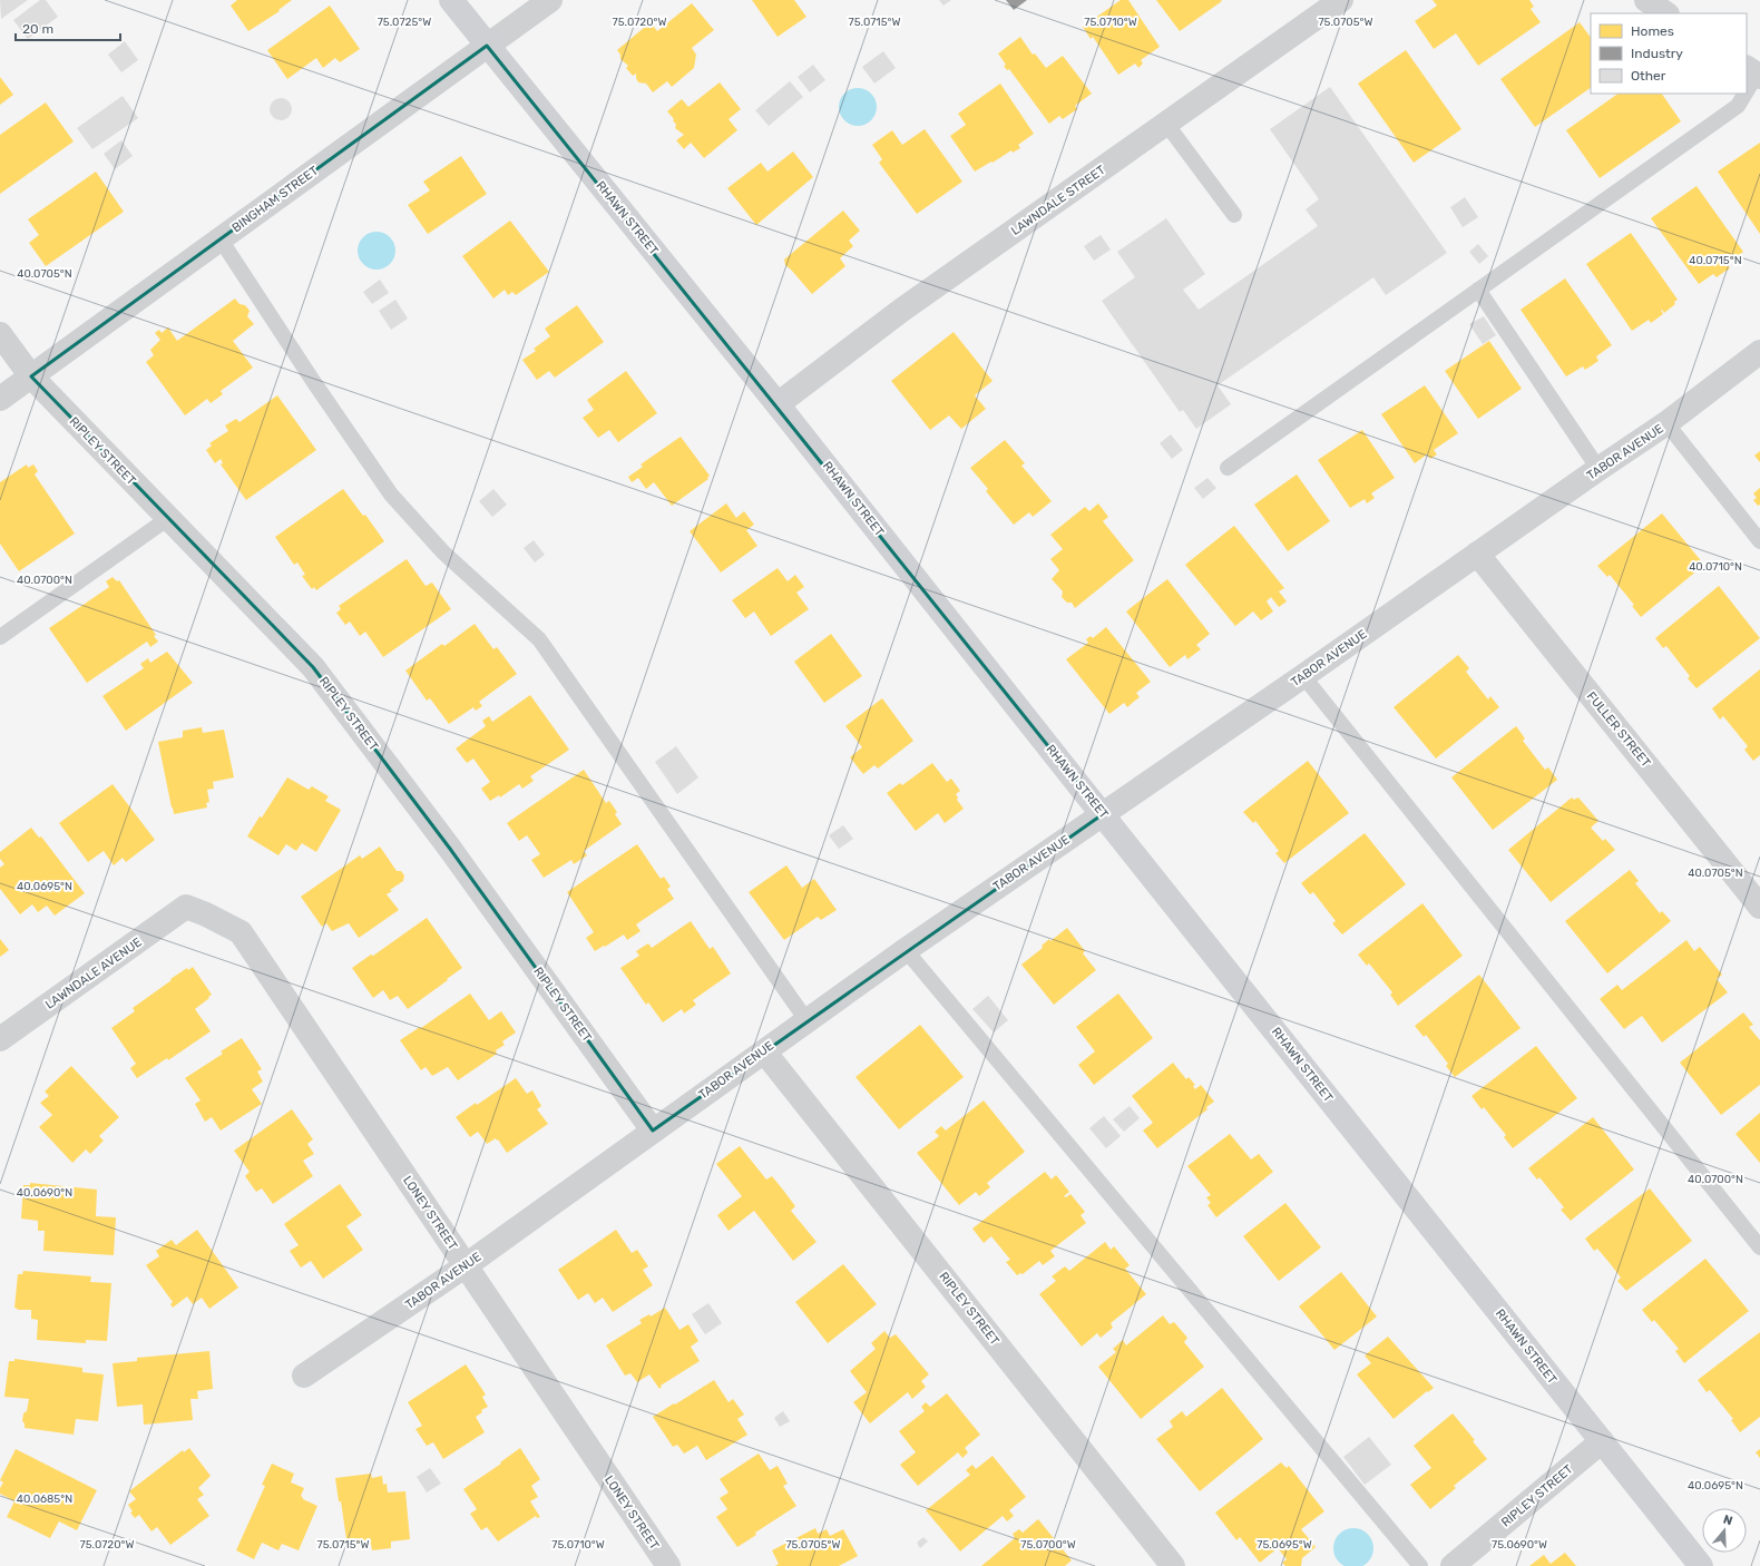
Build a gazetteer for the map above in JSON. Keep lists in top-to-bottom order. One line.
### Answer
{"streets":{"main road":["RHAWN STREET"],"street":["BINGHAM STREET","LAWNDALE STREET","RIPLEY STREET","TABOR AVENUE","FULLER STREET","LAWNDALE AVENUE","LONEY STREET"]},"crossings":[["BINGHAM STREET","RHAWN STREET"],["BINGHAM STREET","RIPLEY STREET"],["LAWNDALE STREET","RHAWN STREET"],["RHAWN STREET","RIPLEY STREET"],["RHAWN STREET","TABOR AVENUE"],["RIPLEY STREET","TABOR AVENUE"],["TABOR AVENUE","FULLER STREET"],["TABOR AVENUE","LONEY STREET"],["LAWNDALE AVENUE","LONEY STREET"]],"legend":["Homes","Industry","Other"],"scale_bar":"20 m","north":"top","coordinates":["75.0720°W","75.0715°W","75.0710°W","75.0705°W","75.0725°W","40.0715°N","40.0705°N","40.0710°N","40.0700°N","40.0695°N","40.0690°N","40.0685°N","75.0700°W","75.0695°W","75.0690°W"]}
